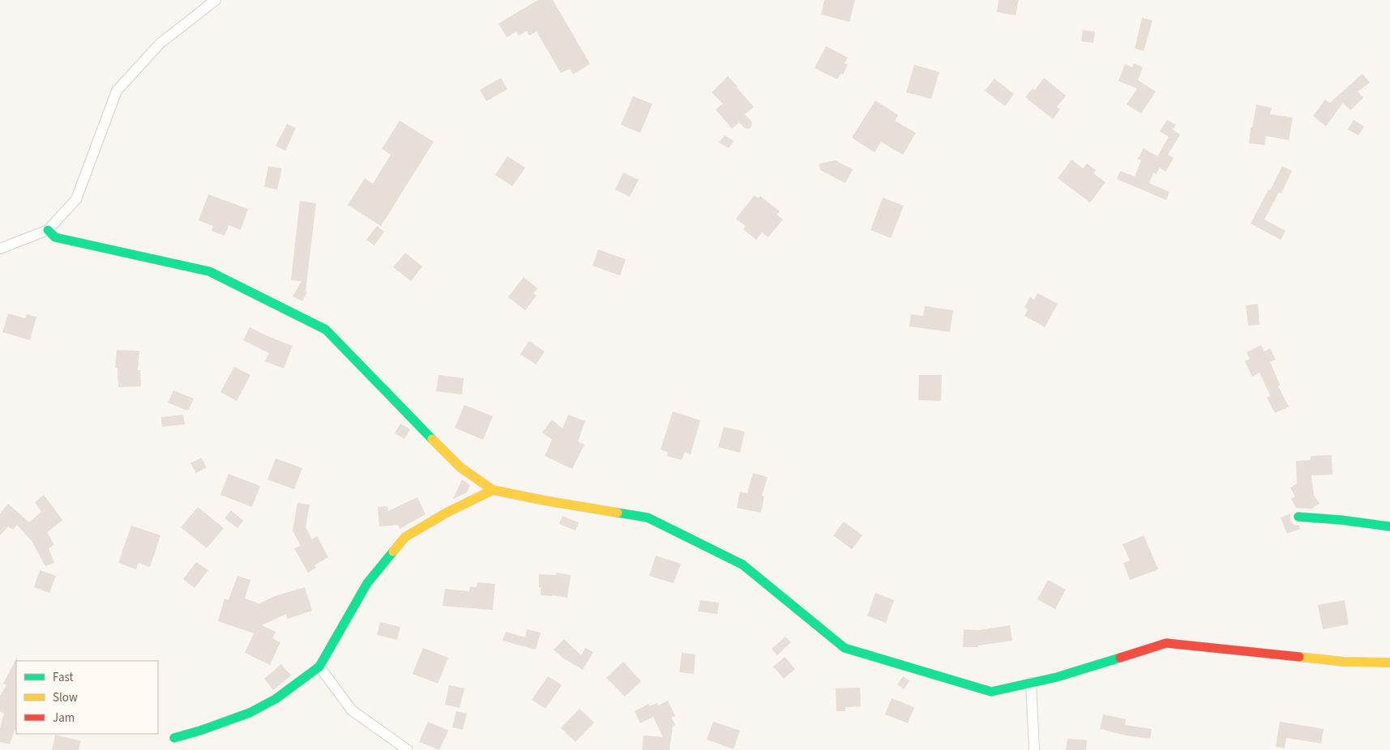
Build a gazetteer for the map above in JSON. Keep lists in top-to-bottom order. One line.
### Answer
{"legend":["Fast","Slow","Jam"]}
